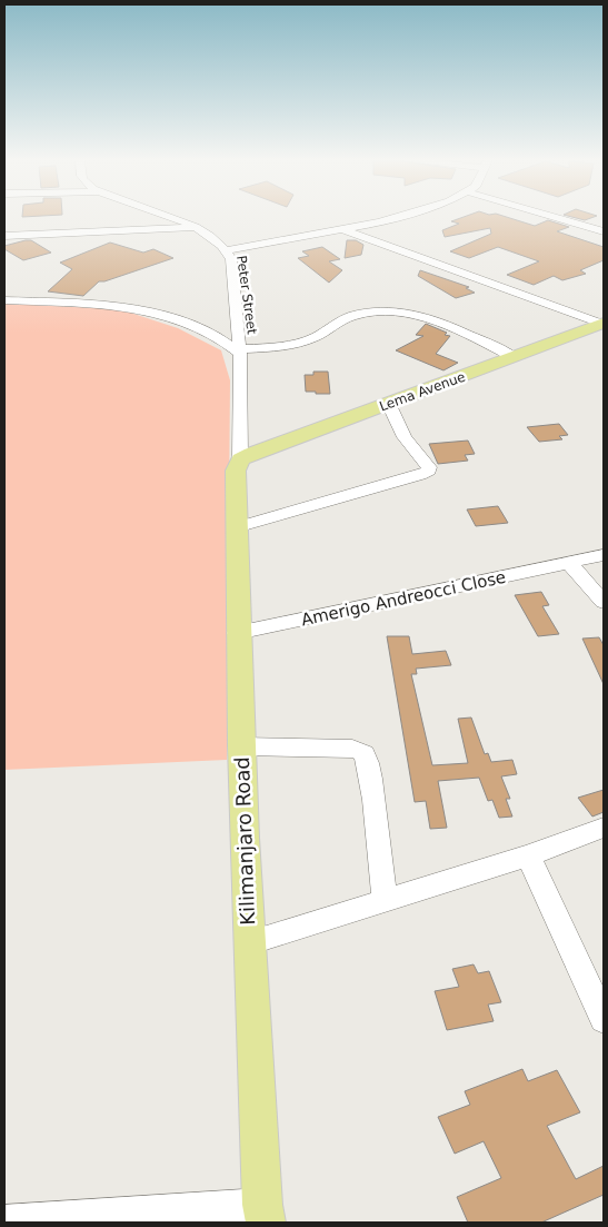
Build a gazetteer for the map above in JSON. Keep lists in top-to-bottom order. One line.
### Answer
{"streets":{"main road":["Lema Avenue","Kilimanjaro Road"],"street":["Peter Street","Amerigo Andreocci Close"]},"crossings":[["Peter Street","Lema Avenue"],["Peter Street","Kilimanjaro Road"],["Lema Avenue","Kilimanjaro Road"],["Amerigo Andreocci Close","Kilimanjaro Road"]]}
